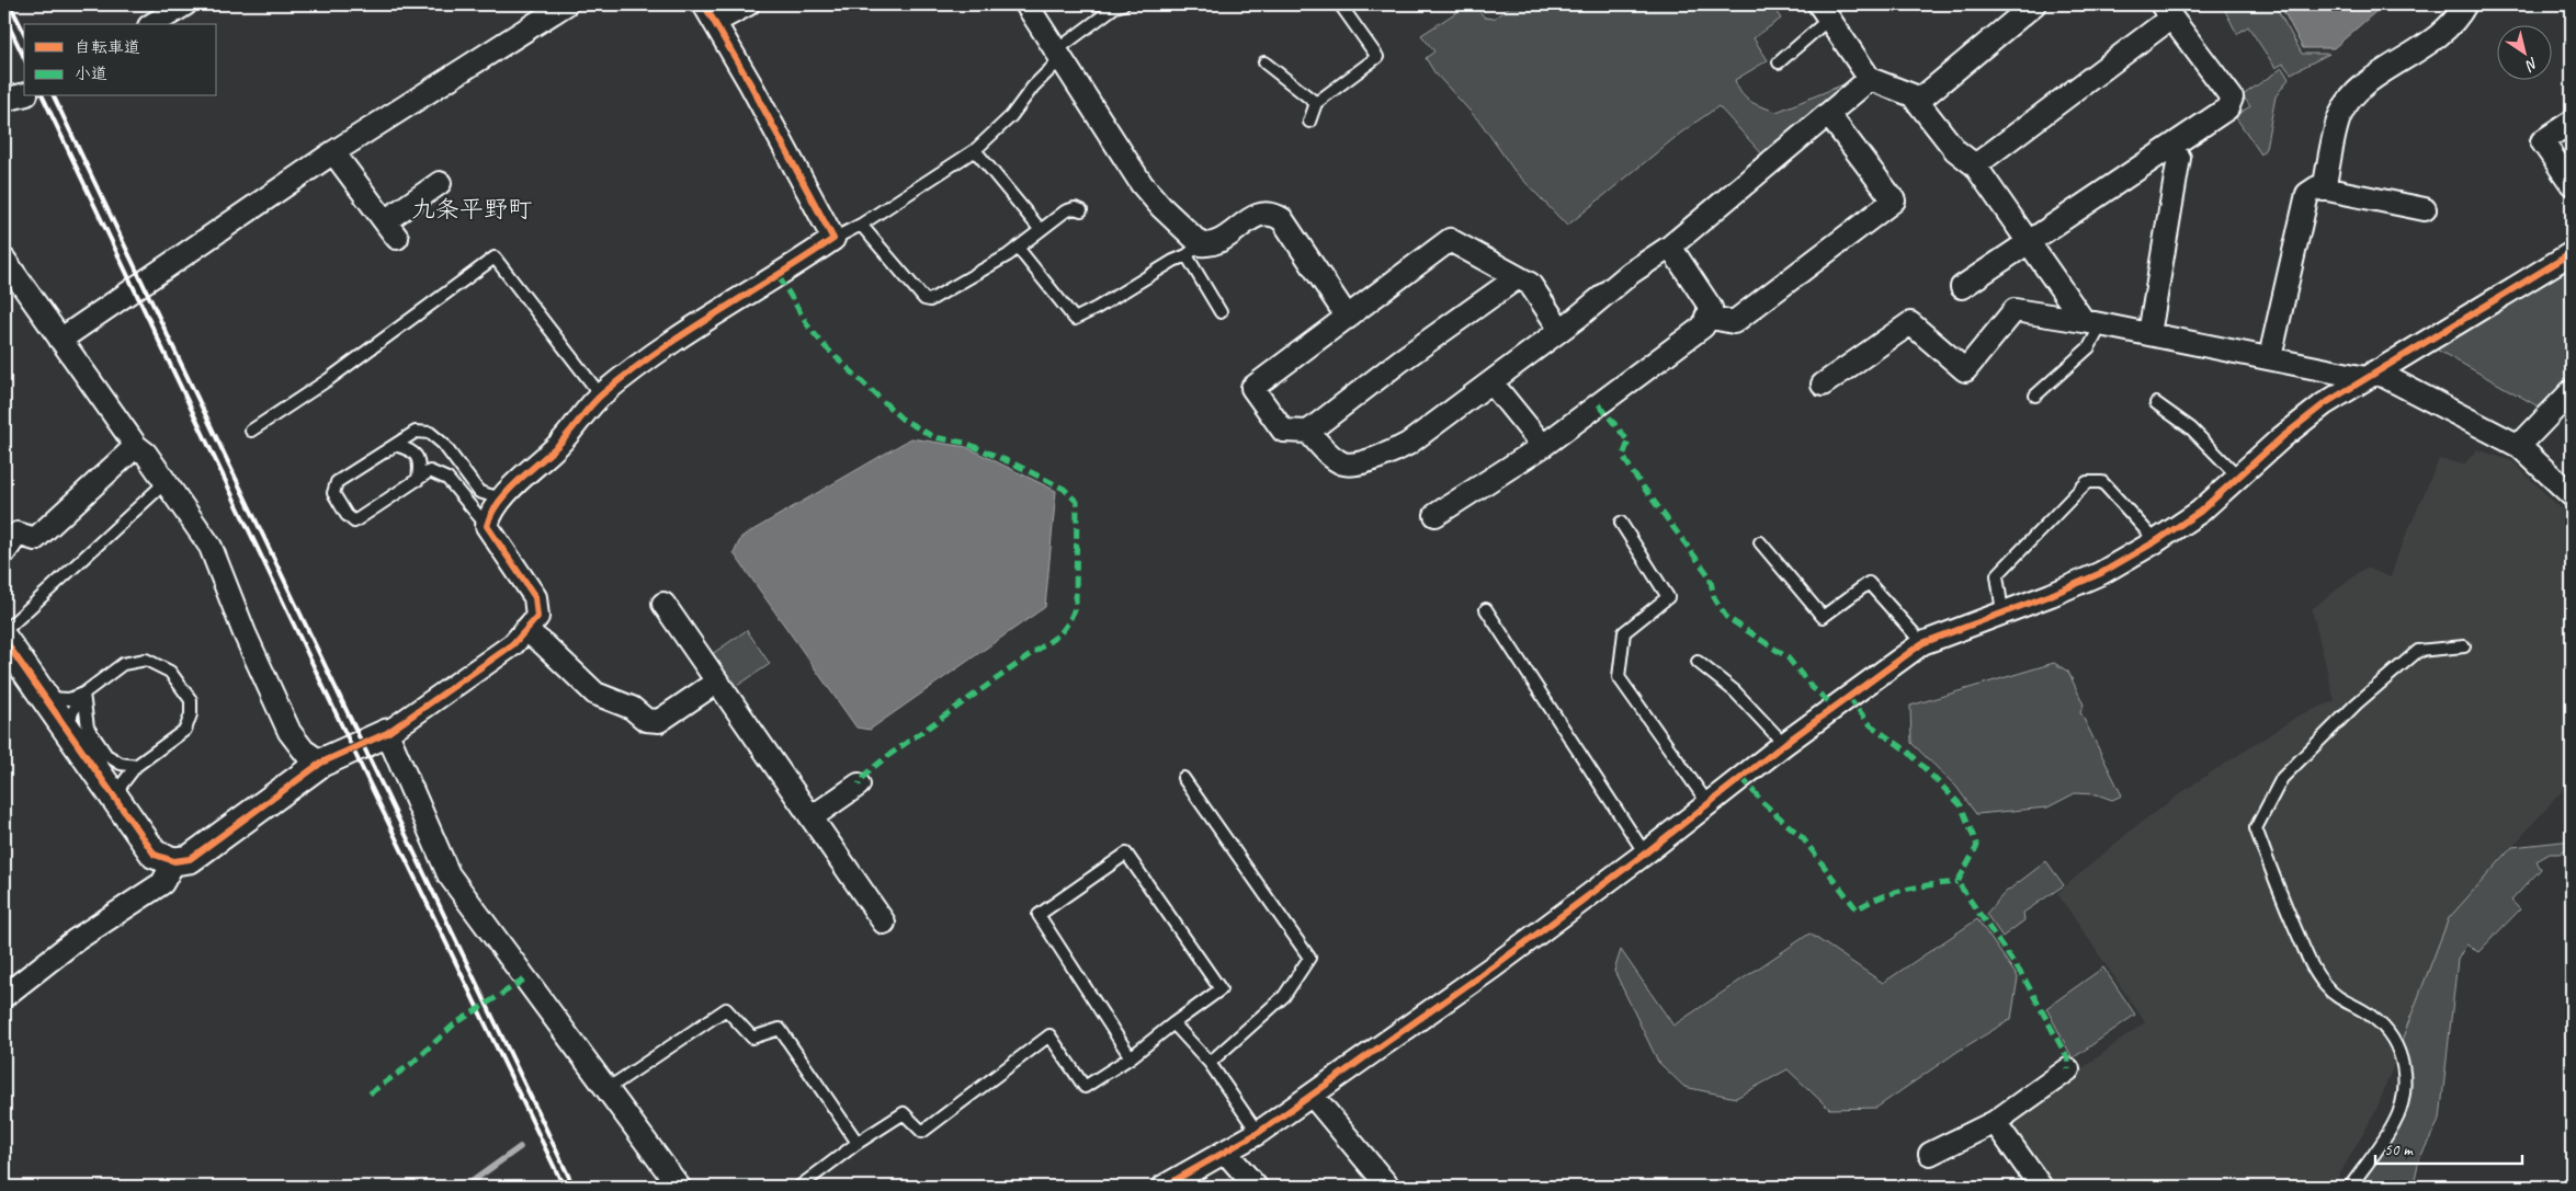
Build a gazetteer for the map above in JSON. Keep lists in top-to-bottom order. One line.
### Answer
{"districts":["九条平野町"],"legend":["自転車道","小道"],"scale_bar":"50 m","north":"bottom right"}
